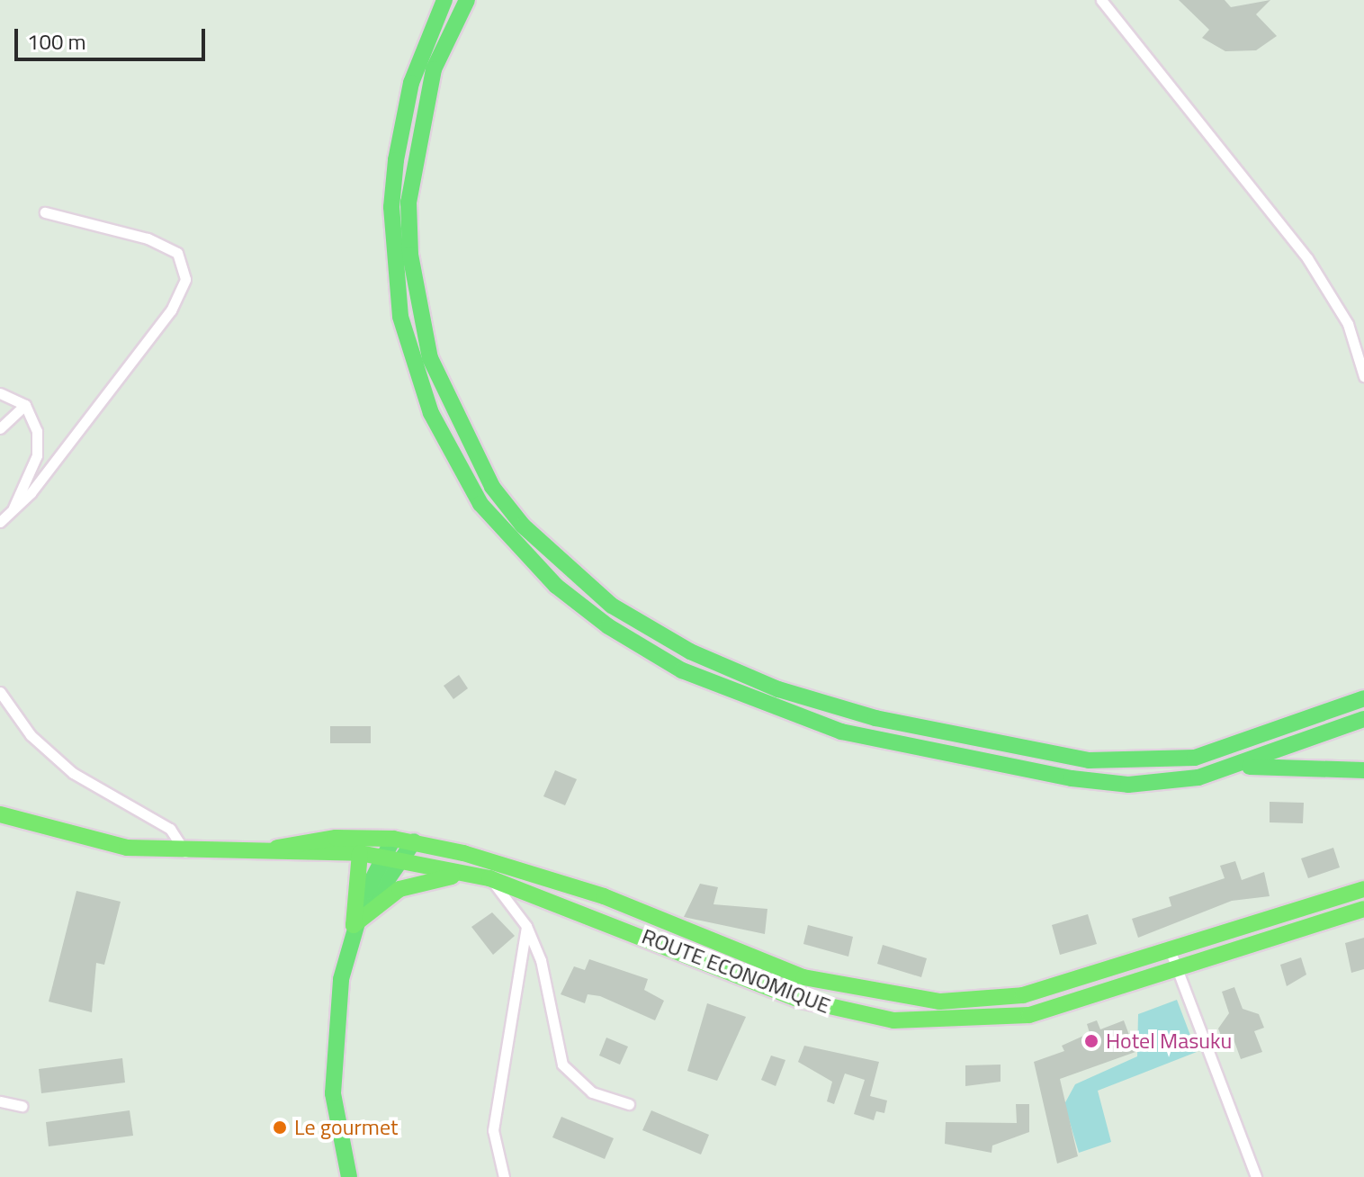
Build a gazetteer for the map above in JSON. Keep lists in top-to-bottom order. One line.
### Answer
{"streets":{"highway":["ROUTE ECONOMIQUE"]},"places":["Hotel Masuku","Le gourmet"],"scale_bar":"100 m"}
